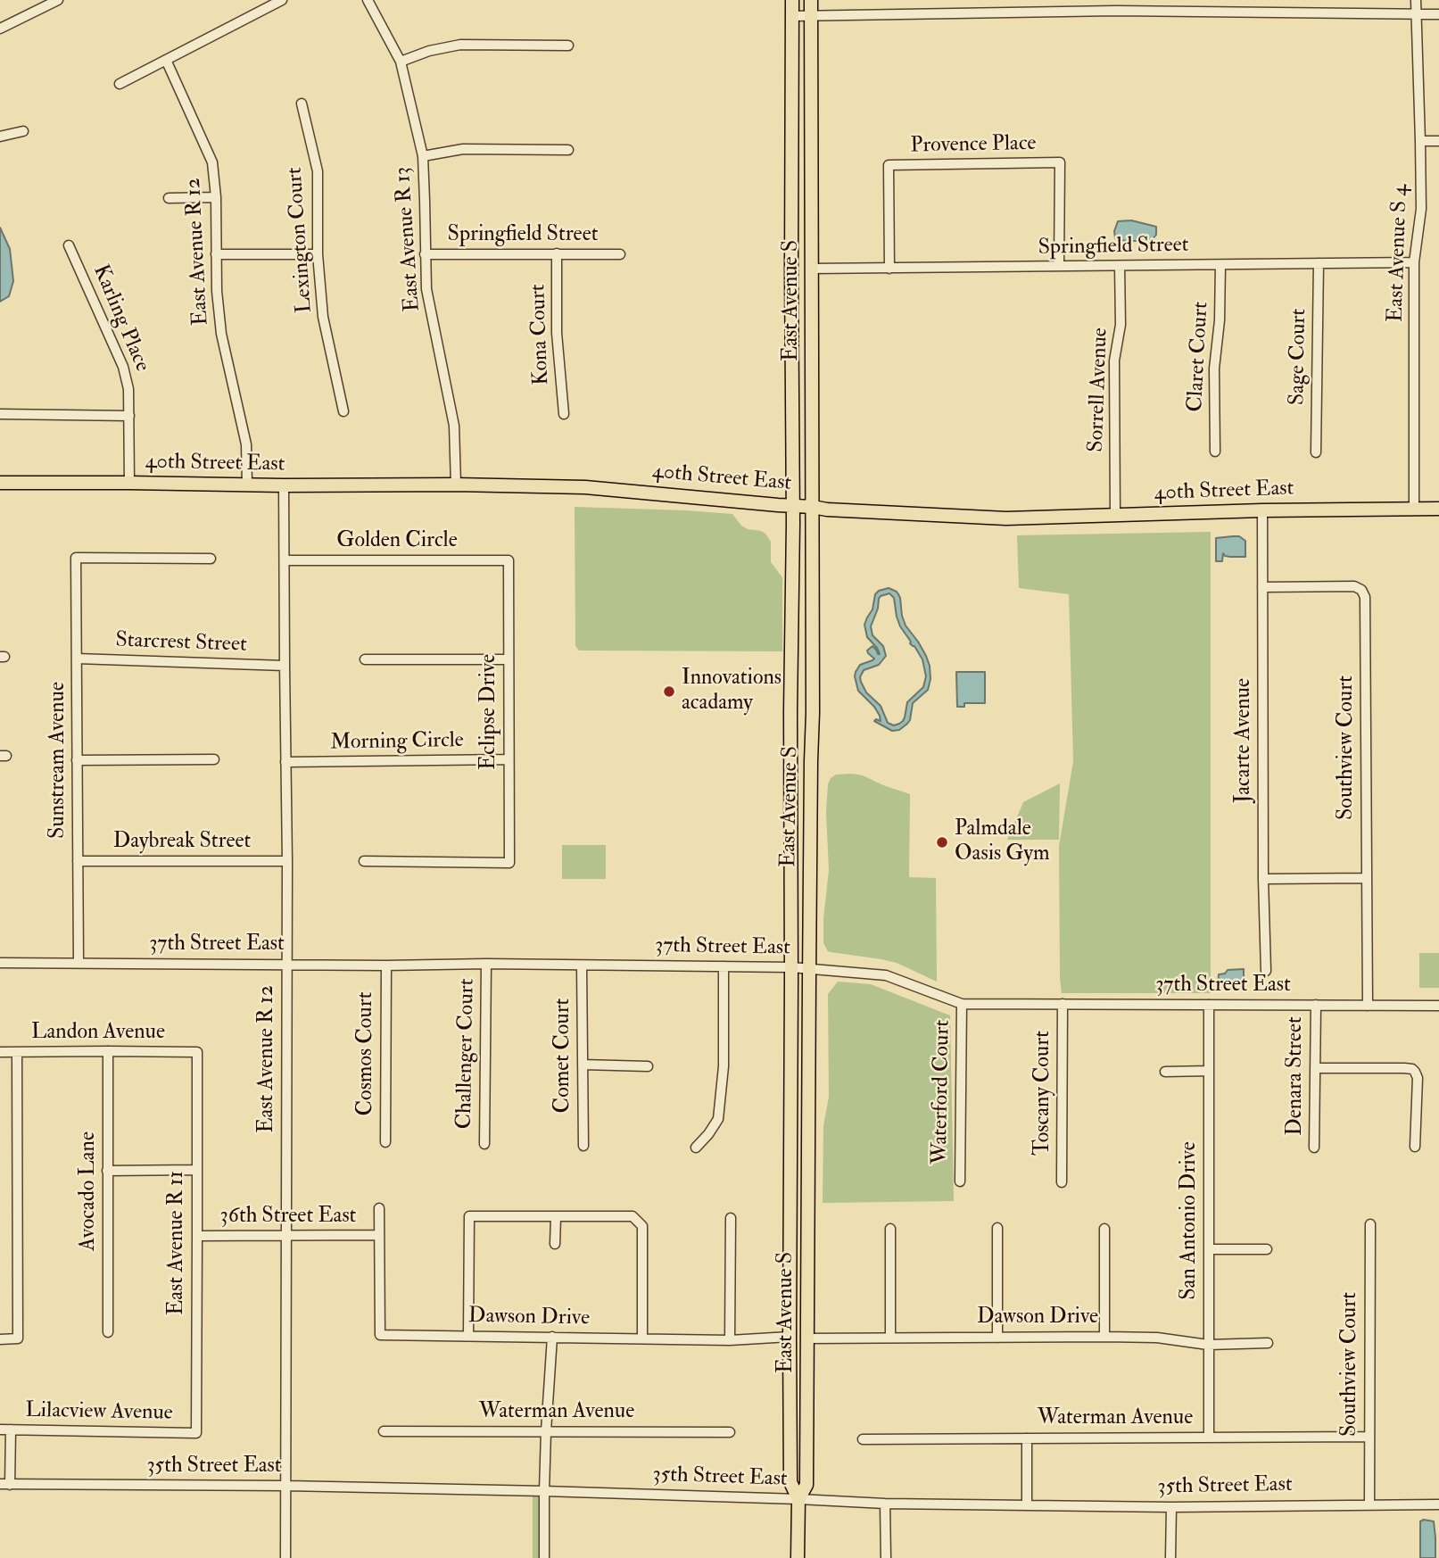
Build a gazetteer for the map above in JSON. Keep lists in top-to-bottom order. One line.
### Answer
{"streets":{"main road":["East Avenue S","40th Street East"],"street":["Provence Place","Springfield Street","East Avenue R 13","Lexington Court","East Avenue R 12","East Avenue S 4","Karling Place","Kona Court","Claret Court","Sage Court","Sorrell Avenue","Golden Circle","Starcrest Street","Eclipse Drive","Jacarte Avenue","Morning Circle","Southview Court","Sunstream Avenue","Daybreak Street","37th Street East","Landon Avenue","Cosmos Court","Challenger Court","Comet Court","Denara Street","Waterford Court","Toscany Court","Avocado Lane","36th Street East","San Antonio Drive","East Avenue R 11","Dawson Drive","Lilacview Avenue","Waterman Avenue","35th Street East"]},"crossings":[["Provence Place","Springfield Street"],["Springfield Street","East Avenue R 13"],["Springfield Street","East Avenue S 4"],["Springfield Street","East Avenue S"],["Springfield Street","Kona Court"],["Springfield Street","Claret Court"],["Springfield Street","Sage Court"],["Springfield Street","Sorrell Avenue"],["East Avenue R 13","40th Street East"],["East Avenue R 12","40th Street East"],["East Avenue R 12","Golden Circle"],["East Avenue R 12","Starcrest Street"],["East Avenue R 12","Morning Circle"],["East Avenue R 12","Daybreak Street"],["East Avenue R 12","37th Street East"],["East Avenue R 12","36th Street East"],["East Avenue R 12","35th Street East"],["East Avenue S 4","40th Street East"],["East Avenue S","40th Street East"],["East Avenue S","37th Street East"],["East Avenue S","Dawson Drive"],["East Avenue S","35th Street East"],["Karling Place","40th Street East"],["Sorrell Avenue","40th Street East"],["40th Street East","Jacarte Avenue"],["Golden Circle","Eclipse Drive"],["Starcrest Street","Sunstream Avenue"],["Eclipse Drive","Morning Circle"],["Jacarte Avenue","Southview Court"],["Southview Court","37th Street East"],["Southview Court","Waterman Avenue"],["Southview Court","35th Street East"],["Sunstream Avenue","Daybreak Street"],["Sunstream Avenue","37th Street East"],["37th Street East","Cosmos Court"],["37th Street East","Challenger Court"],["37th Street East","Comet Court"],["37th Street East","Denara Street"],["37th Street East","Waterford Court"],["37th Street East","Toscany Court"],["37th Street East","San Antonio Drive"],["Landon Avenue","Avocado Lane"],["Landon Avenue","East Avenue R 11"],["36th Street East","East Avenue R 11"],["36th Street East","Dawson Drive"],["San Antonio Drive","Dawson Drive"],["San Antonio Drive","Waterman Avenue"],["East Avenue R 11","Lilacview Avenue"]],"places":["Innovations acadamy","Palmdale Oasis Gym"]}
